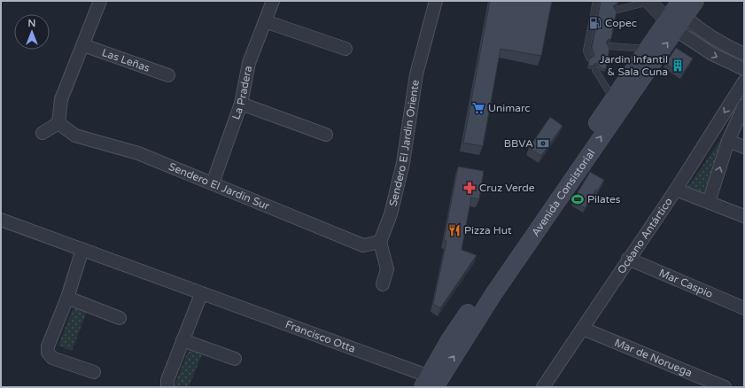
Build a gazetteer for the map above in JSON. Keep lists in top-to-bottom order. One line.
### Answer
{"streets":{"main road":["Avenida Consistorial"],"street":["Las Leñas","La Pradera","Sendero El Jardin Oriente","Sendero El Jardin Sur","Océano Antártico","Mar Caspio","Francisco Otta","Mar de Noruega"]},"crossings":[["La Pradera","Sendero El Jardin Sur"],["Sendero El Jardin Oriente","Sendero El Jardin Sur"],["Avenida Consistorial","Francisco Otta"],["Océano Antártico","Mar Caspio"],["Océano Antártico","Mar de Noruega"]],"places":{"fuel station":["Copec"],"building":["Jardin Infantil & Sala Cuna"],"supermarket":["Unimarc"],"bank":["BBVA"],"pharmacy":["Cruz Verde"],"sports":["Pilates"],"restaurant":["Pizza Hut"]},"north":"top"}
